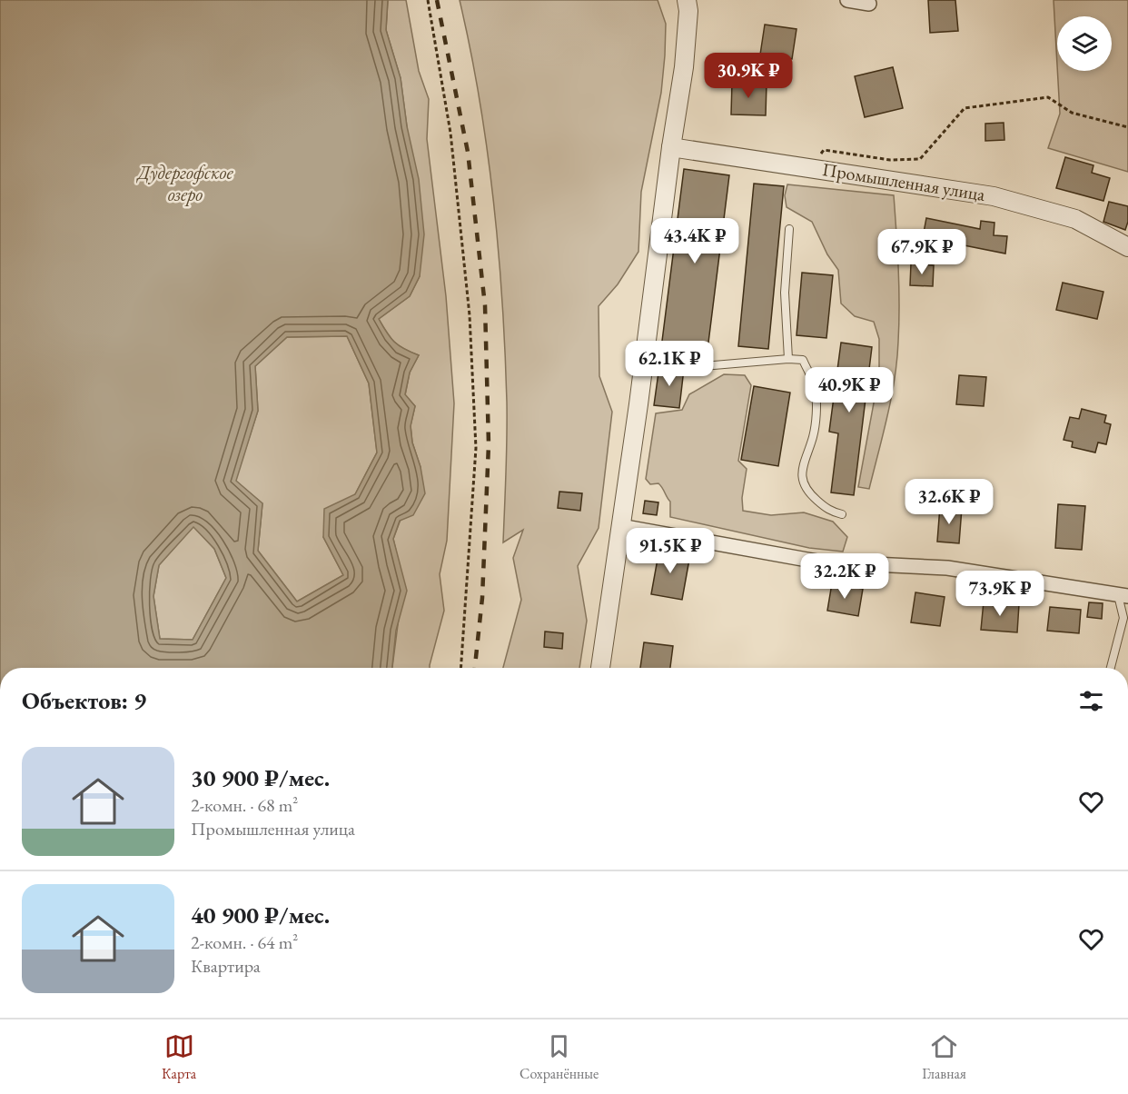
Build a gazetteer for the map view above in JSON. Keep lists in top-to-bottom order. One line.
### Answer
{"streets":{"street":["Промышленная улица"]},"water":["Дудергофское озеро"],"page":{"price":["30.9K ₽","43.4K ₽","67.9K ₽","62.1K ₽","40.9K ₽","32.6K ₽","91.5K ₽","32.2K ₽","73.9K ₽"],"heading":"Объектов: 9","list":[{"name":"30 900 ₽/мес.","note":"2-комн. · 68 m² · Промышленная улица"},{"name":"40 900 ₽/мес.","note":"2-комн. · 64 m² · Квартира"}],"tabs":["Карта","Сохранённые","Главная"]}}
